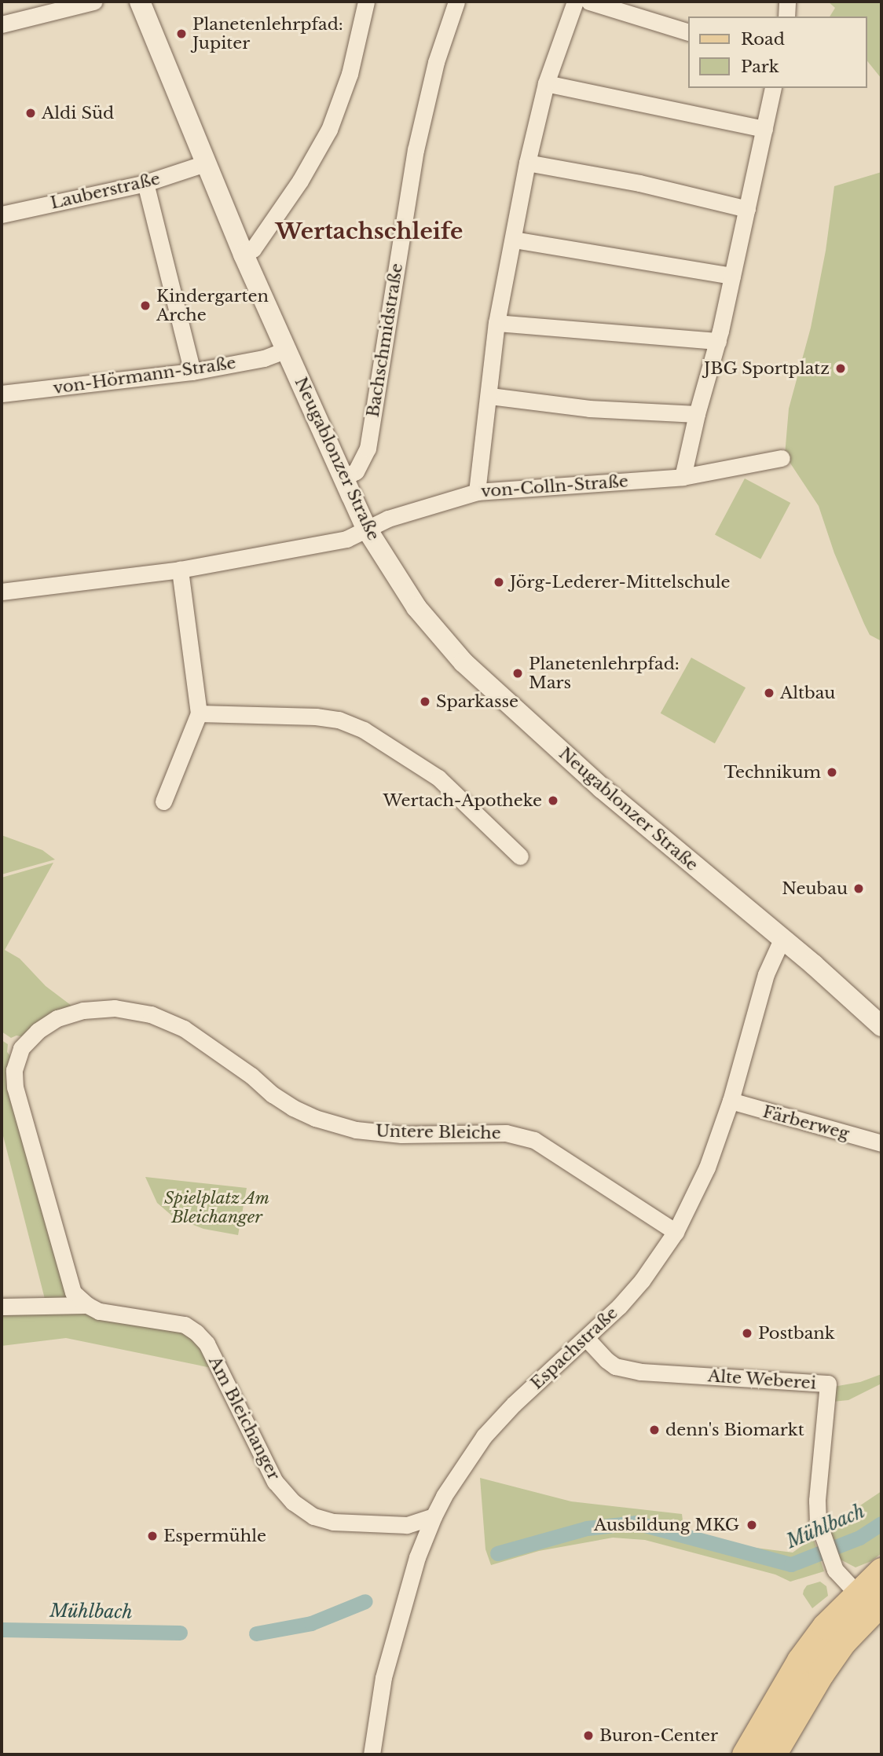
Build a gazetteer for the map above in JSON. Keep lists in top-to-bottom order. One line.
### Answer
{"streets":{"street":["Lauberstraße","Bachschmidstraße","von-Hörmann-Straße","Neugablonzer Straße","von-Colln-Straße","Färberweg","Untere Bleiche","Espachstraße","Alte Weberei","Am Bleichanger"]},"crossings":[["Lauberstraße","Neugablonzer Straße"],["Bachschmidstraße","Neugablonzer Straße"],["von-Hörmann-Straße","Neugablonzer Straße"],["Neugablonzer Straße","von-Colln-Straße"],["Neugablonzer Straße","Espachstraße"],["Färberweg","Espachstraße"],["Untere Bleiche","Espachstraße"],["Untere Bleiche","Am Bleichanger"],["Espachstraße","Alte Weberei"],["Espachstraße","Am Bleichanger"]],"districts":["Wertachschleife"],"water":["Mühlbach"],"parks":["Spielplatz Am Bleichanger"],"places":["Planetenlehrpfad: Jupiter","Aldi Süd","Kindergarten Arche","JBG Sportplatz","Jörg-Lederer-Mittelschule","Planetenlehrpfad: Mars","Altbau","Sparkasse","Technikum","Wertach-Apotheke","Neubau","Postbank","denn's Biomarkt","Ausbildung MKG","Espermühle","Buron-Center"],"legend":["Road","Park"]}
